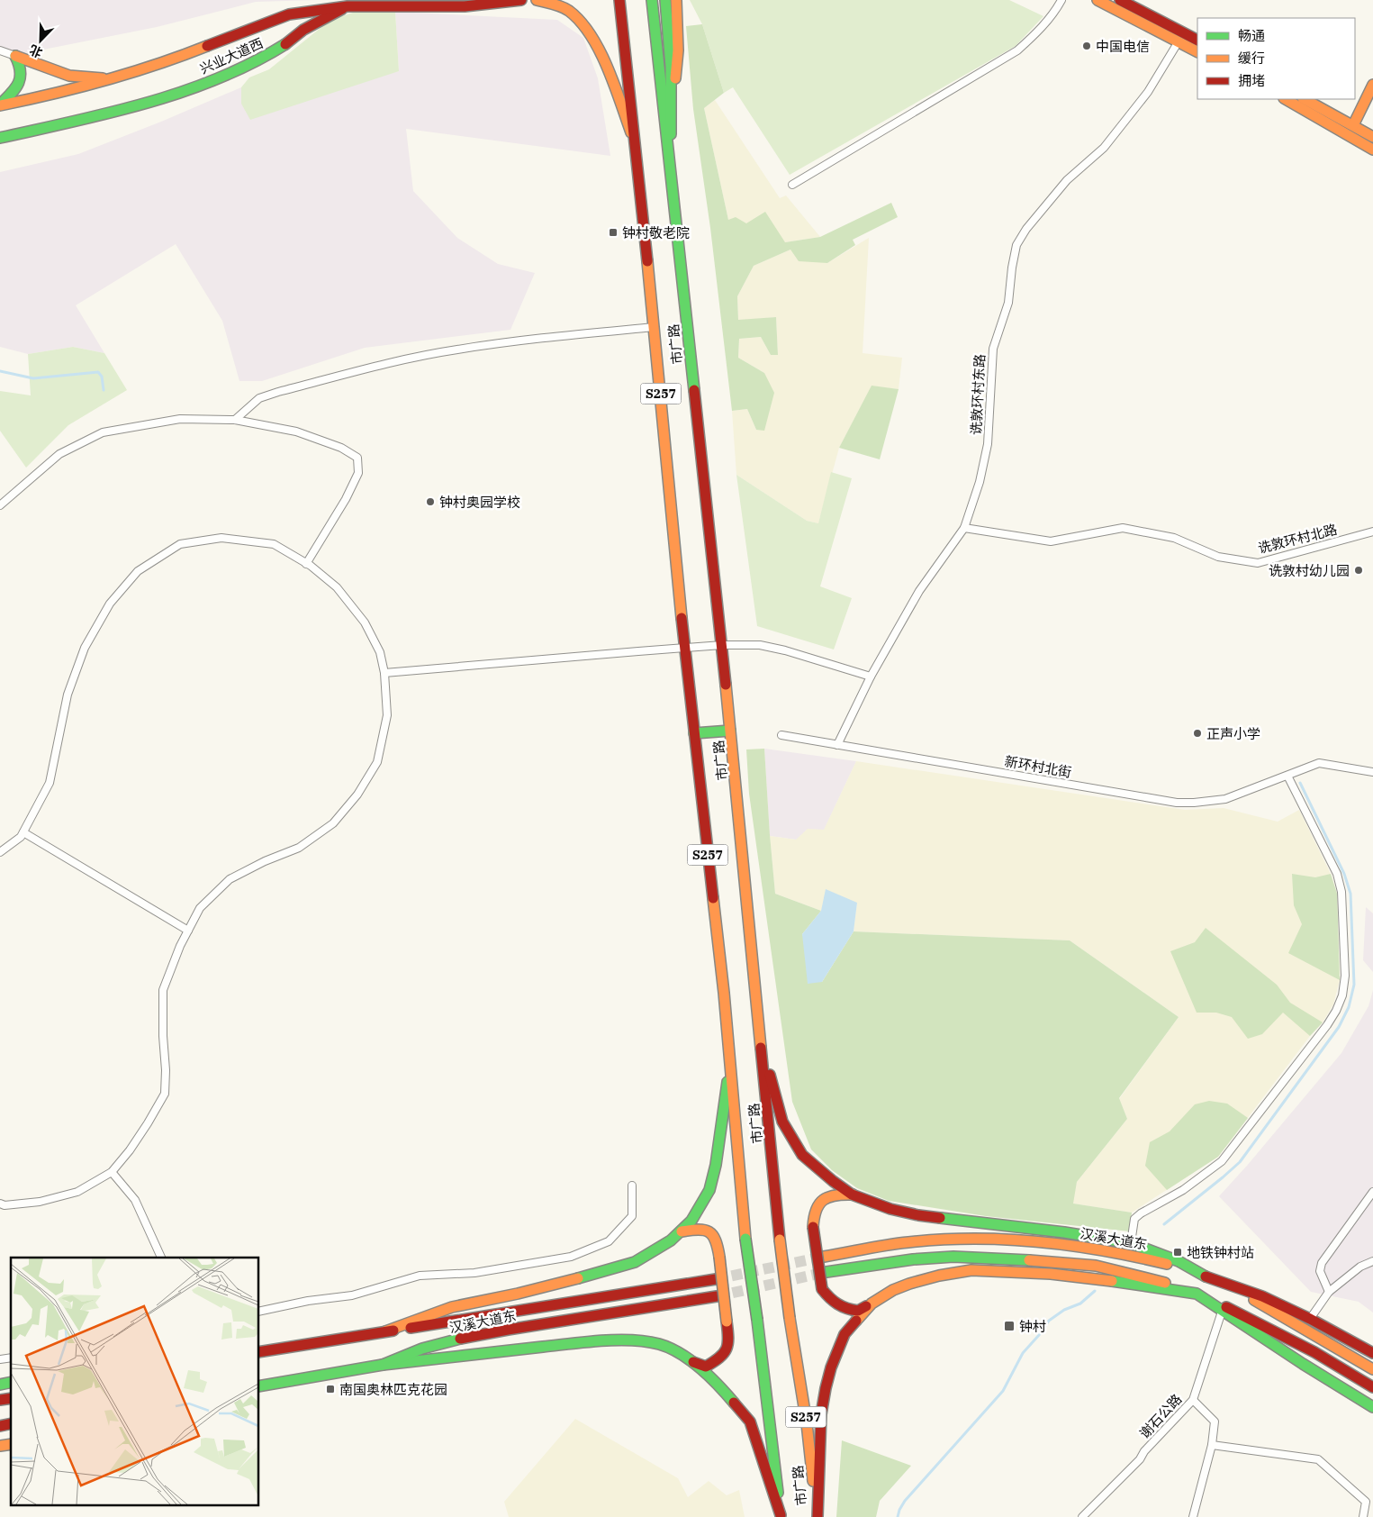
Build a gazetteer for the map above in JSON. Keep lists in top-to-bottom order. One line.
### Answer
{"streets":{"main road":["兴业大道西","市广路","S257","汉溪大道东"],"street":["诜敦环村东路","诜敦环村北路","新环村北街","谢石公路"]},"crossings":[["诜敦环村东路","诜敦环村北路"],["诜敦环村东路","新环村北街"]],"places":{"other":["中国电信","钟村奥园学校","诜敦村幼儿园","正声小学"],"transit":["钟村敬老院","地铁钟村站","钟村","南国奥林匹克花园"]},"legend":["畅通","缓行","拥堵"],"north":"bottom left"}
